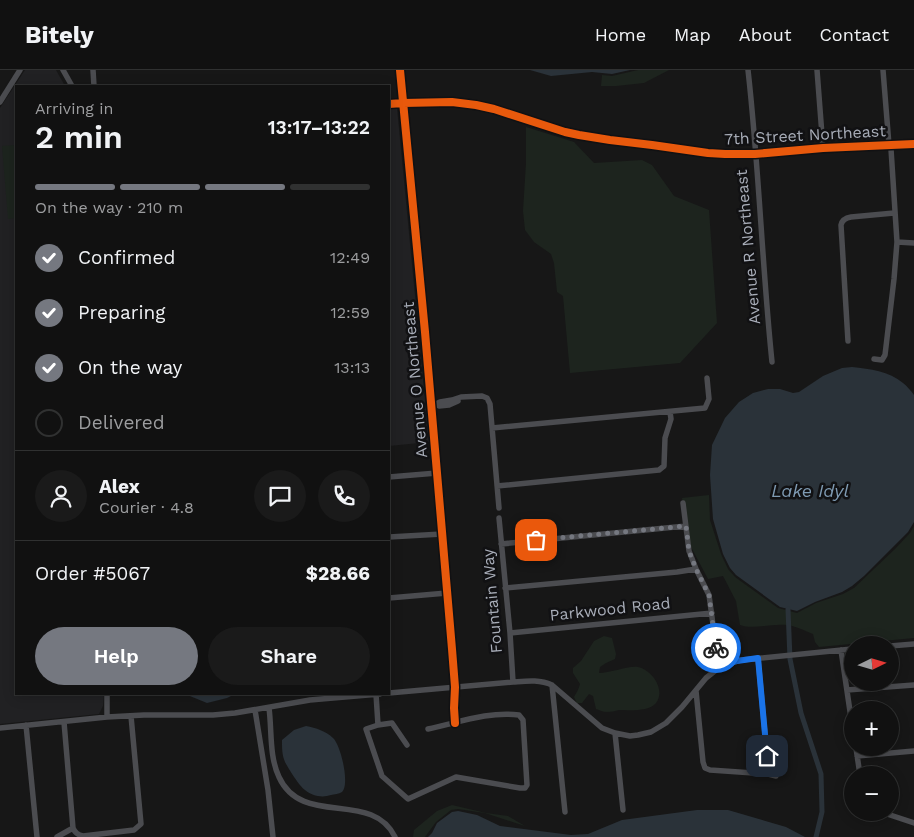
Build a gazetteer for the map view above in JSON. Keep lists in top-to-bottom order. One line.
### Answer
{"streets":{"street":["7th Street Northeast","Avenue R Northeast","Avenue O Northeast","Fountain Way","Parkwood Road"]},"crossings":[["7th Street Northeast","Avenue R Northeast"],["7th Street Northeast","Avenue O Northeast"],["Fountain Way","Parkwood Road"]],"water":["Lake Idyl"],"north":"right","page":{"header":"Bitely","nav":["Home","Map","About","Contact"],"heading":["2 min","Arriving in","13:17–13:22"],"panel":["Alex","Courier · 4.8","Order #5067","$28.66"],"bar":"On the way · 210 m","list":[["Confirmed","12:49"],["Preparing","12:59"],["On the way","13:13"],"Delivered"],"buttons":["Help","Share"],"map_buttons":["+","−"]}}
